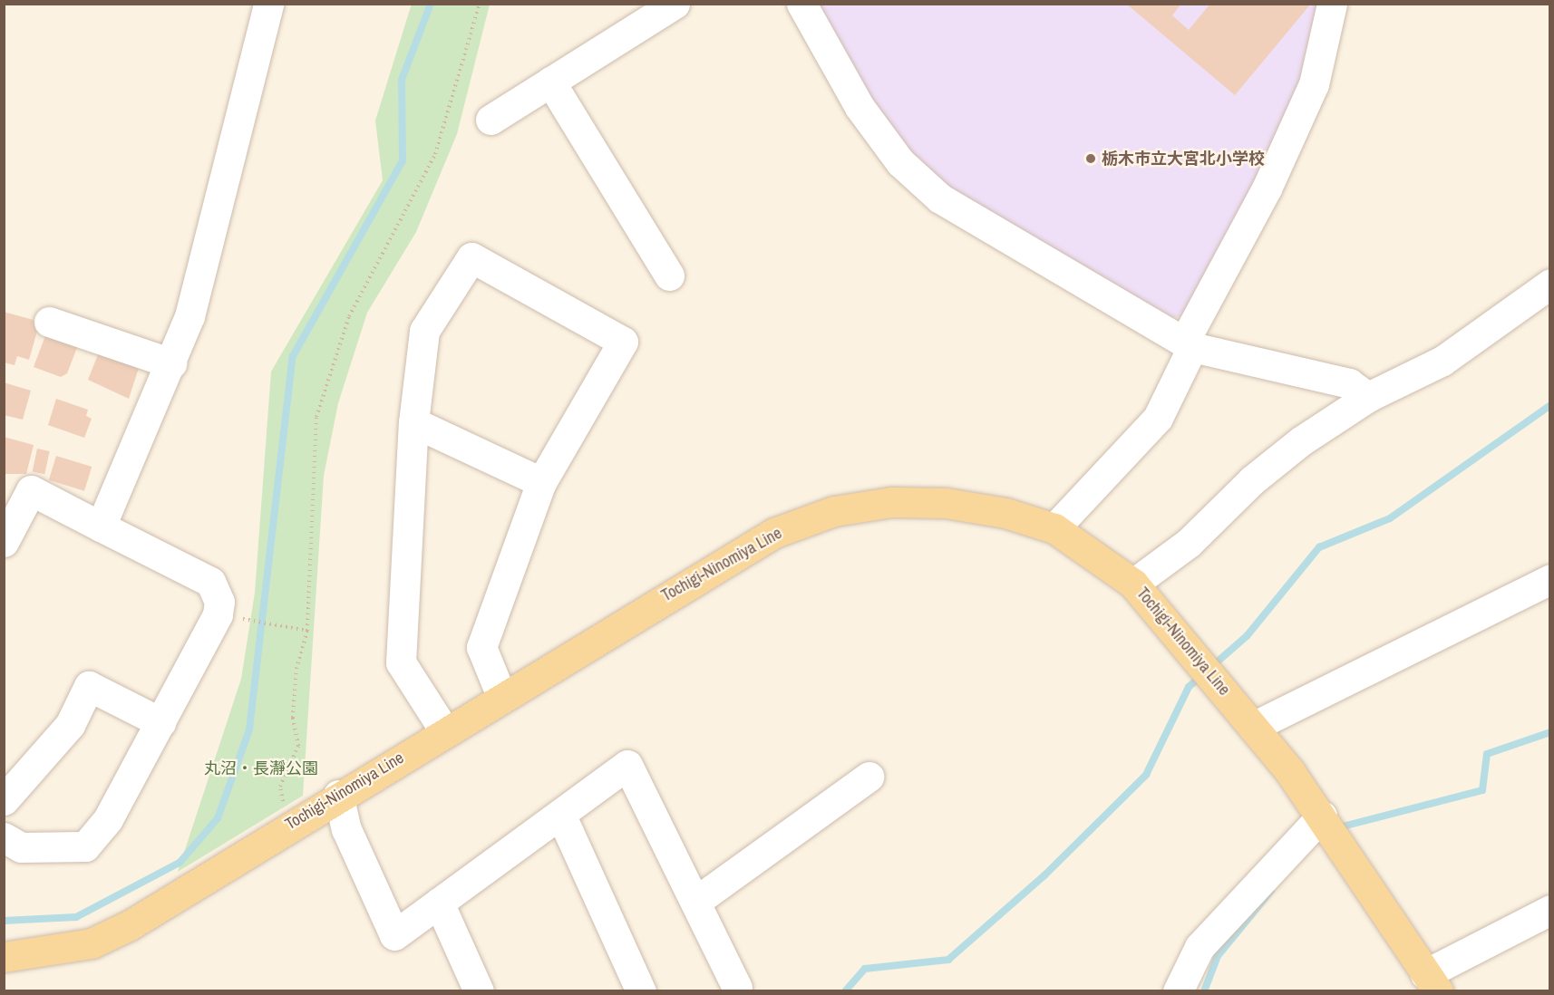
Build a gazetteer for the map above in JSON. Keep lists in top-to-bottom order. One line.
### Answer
{"streets":{"main road":["Tochigi-Ninomiya Line"]},"parks":["丸沼・長瀞公園"],"places":["栃木市立大宮北小学校"]}
